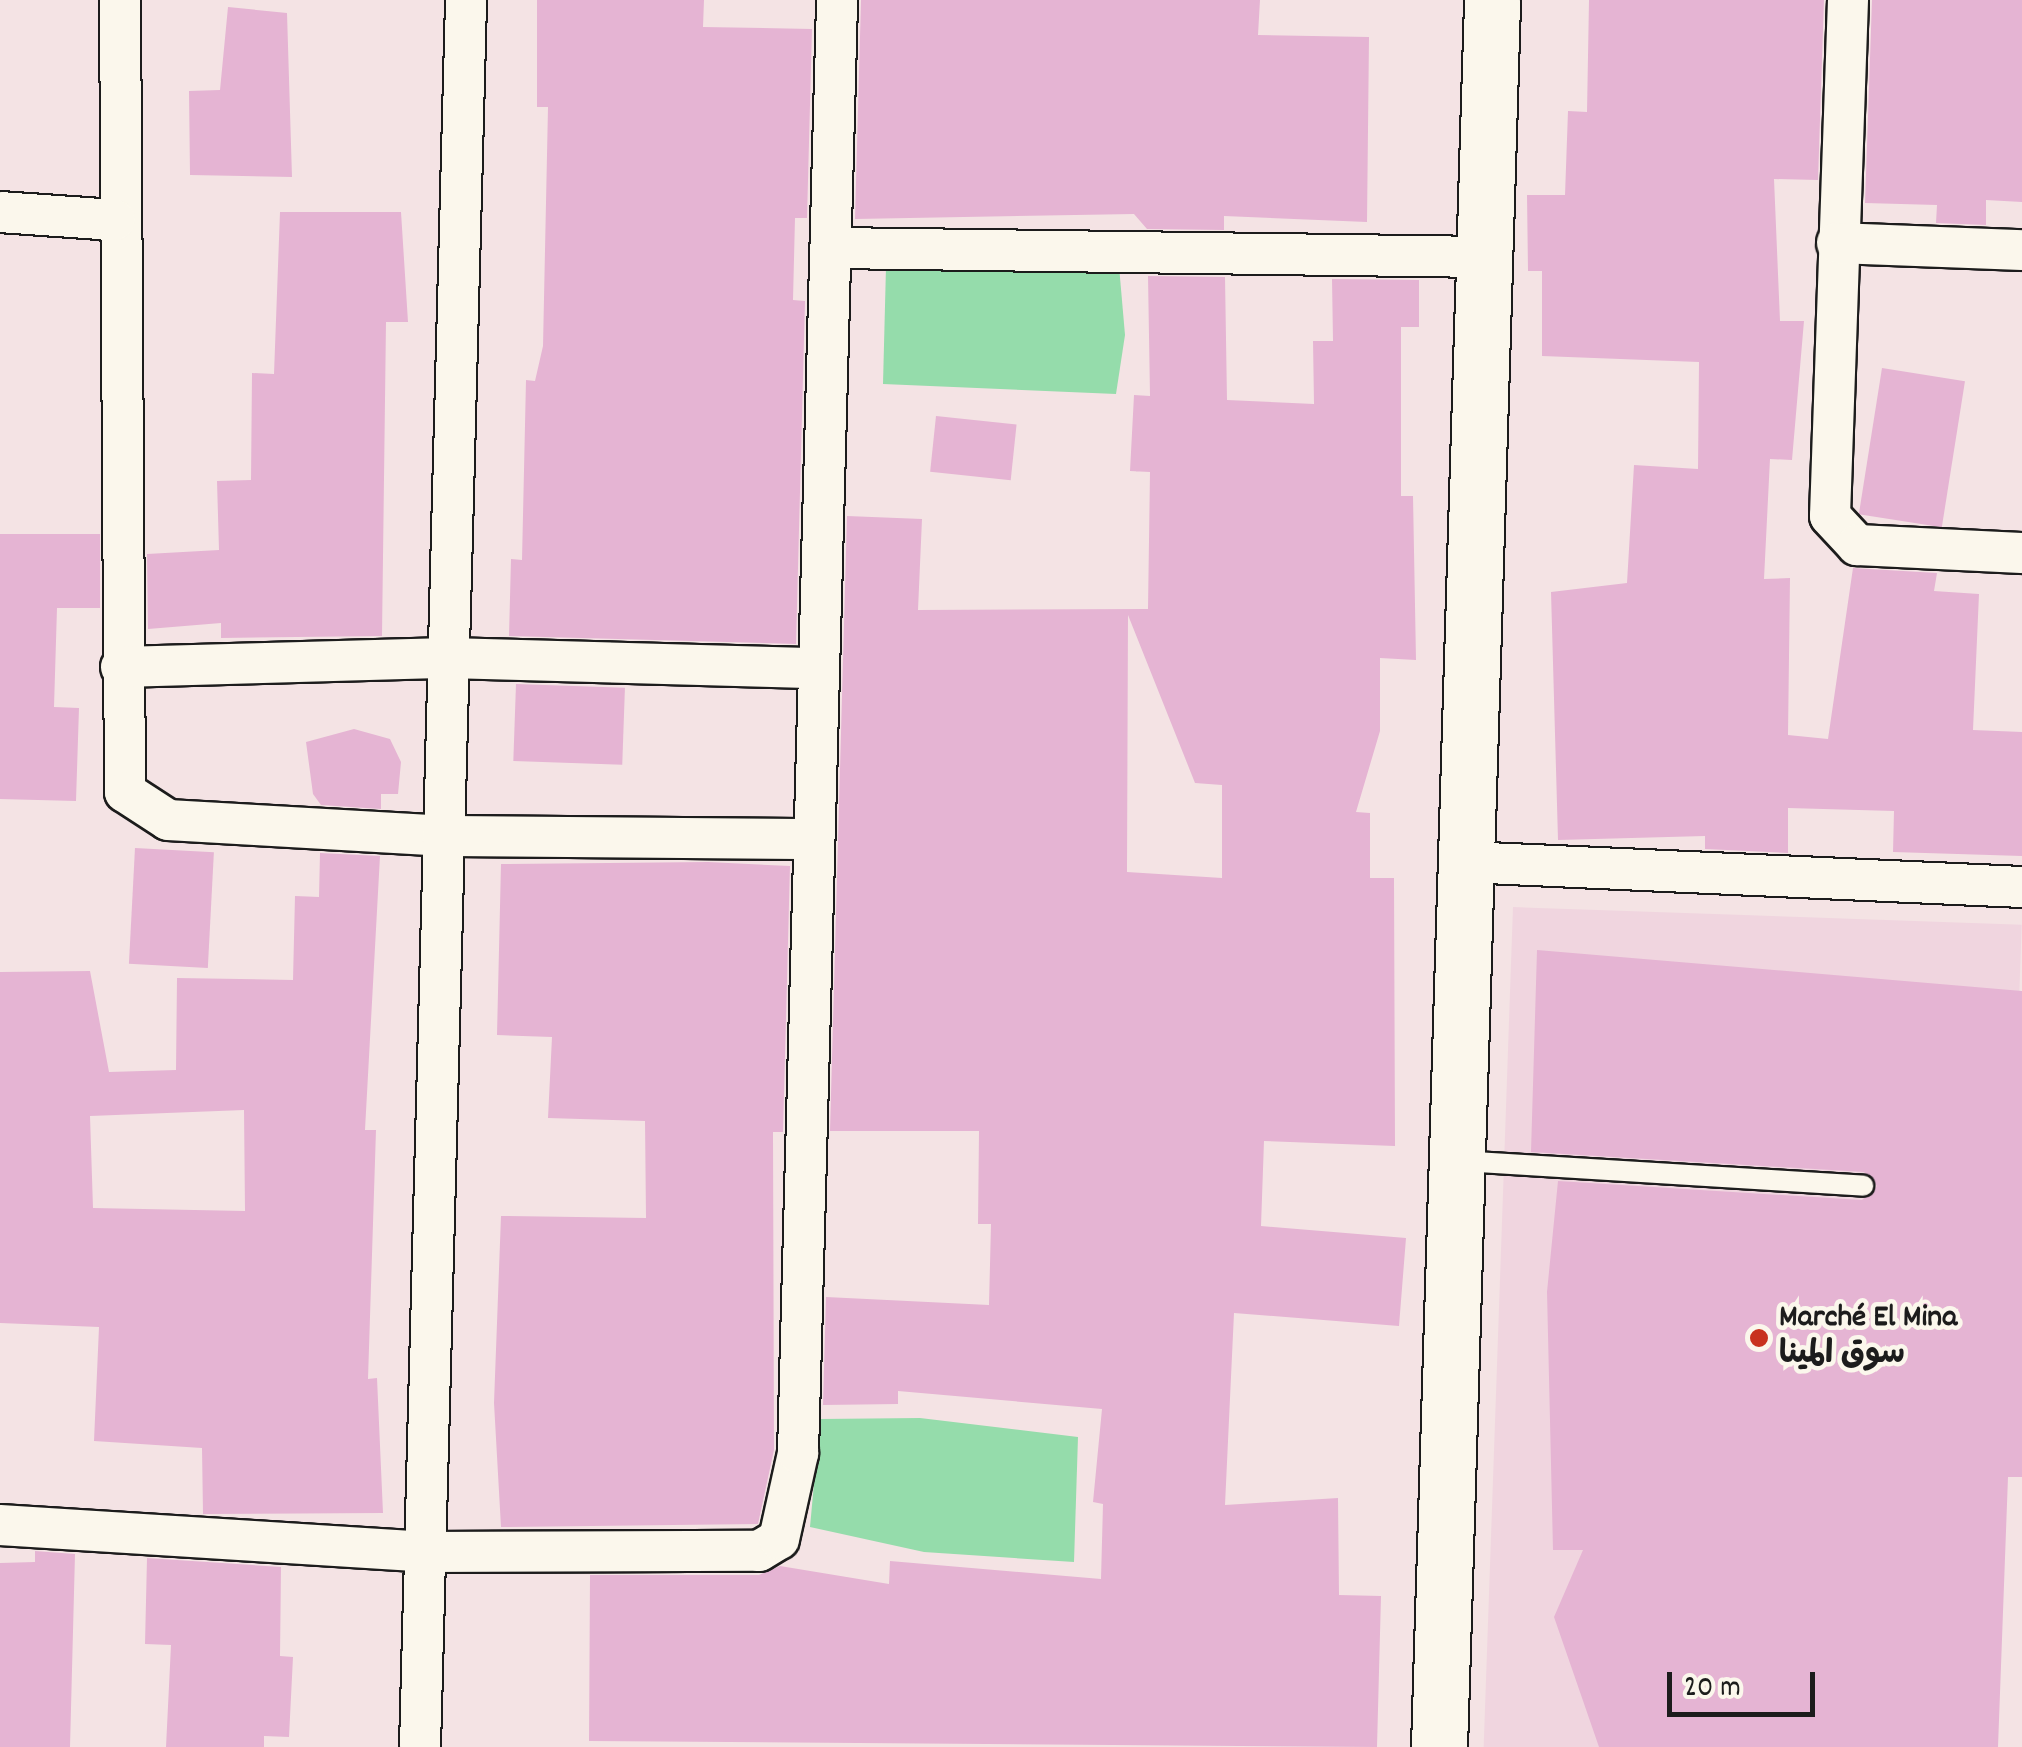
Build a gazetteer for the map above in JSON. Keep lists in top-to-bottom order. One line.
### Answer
{"places":["Marché El Mina سوق المينا"],"scale_bar":"20 m"}
